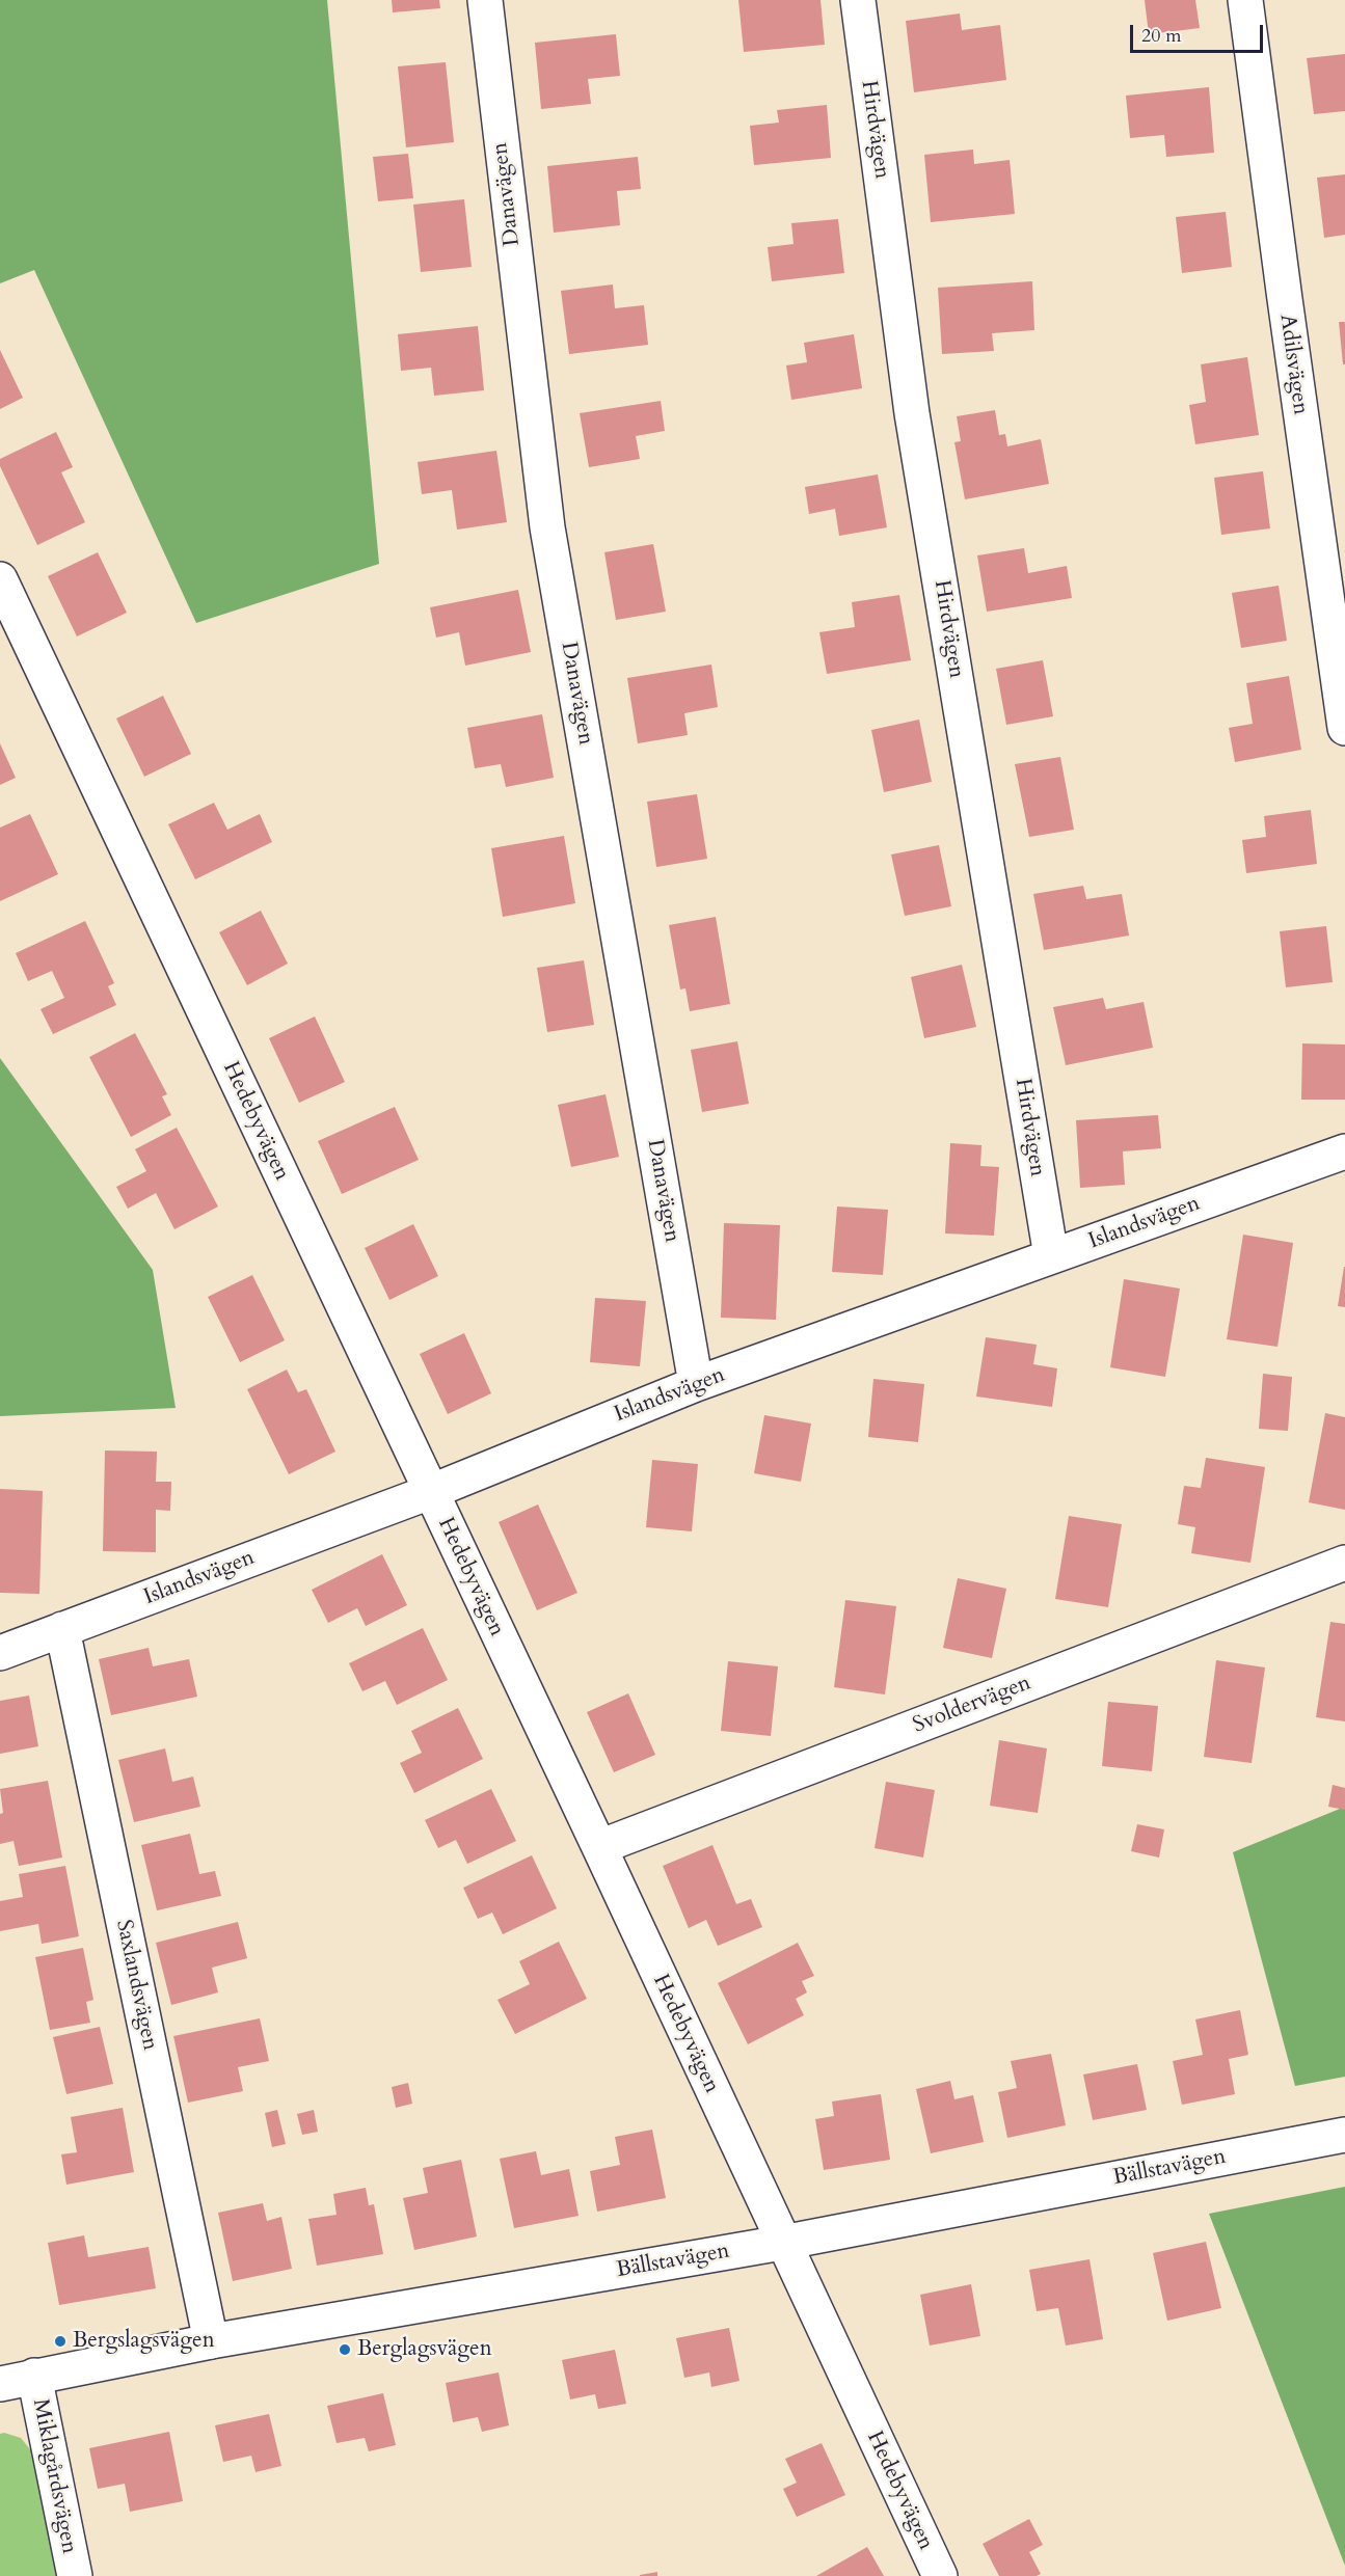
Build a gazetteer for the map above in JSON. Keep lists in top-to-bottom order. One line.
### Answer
{"streets":{"street":["Hirdvägen","Danavägen","Adilsvägen","Hedebyvägen","Islandsvägen","Svoldervägen","Saxlandsvägen","Bällstavägen","Miklagårdsvägen"]},"crossings":[["Hirdvägen","Islandsvägen"],["Danavägen","Islandsvägen"],["Hedebyvägen","Islandsvägen"],["Hedebyvägen","Svoldervägen"],["Hedebyvägen","Bällstavägen"],["Islandsvägen","Saxlandsvägen"],["Saxlandsvägen","Bällstavägen"],["Bällstavägen","Miklagårdsvägen"]],"places":["Bergslagsvägen","Berglagsvägen"],"scale_bar":"20 m"}
